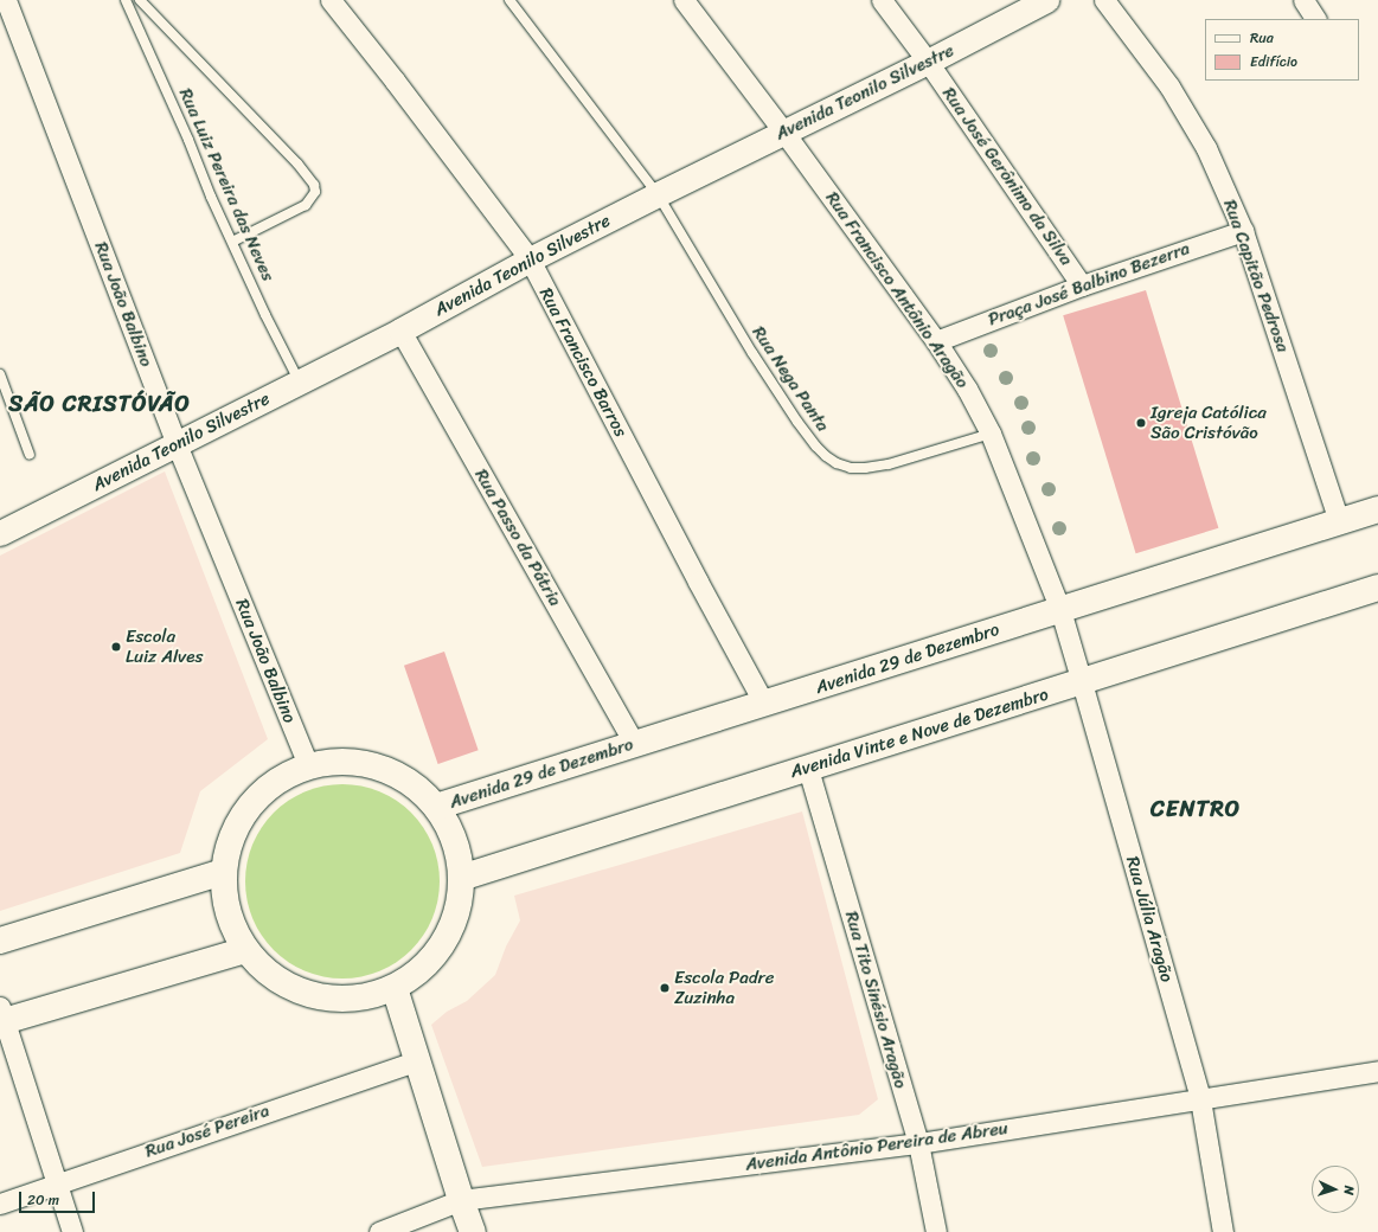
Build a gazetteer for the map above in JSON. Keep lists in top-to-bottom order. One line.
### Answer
{"streets":{"main road":["Avenida 29 de Dezembro","Avenida Vinte e Nove de Dezembro"],"street":["Avenida Teonilo Silvestre","Rua José Gerônimo da Silva","Rua Capitão Pedrosa","Praça José Balbino Bezerra","Rua Francisco Antônio Aragão","Rua João Balbino","Rua Francisco Barros","Rua Passo da Pátria","Rua Júlia Aragão","Rua Tito Sinésio Aragão","Rua José Pereira","Avenida Antônio Pereira de Abreu"],"lane":["Rua Luiz Pereira das Neves","Rua Nega Panta"]},"crossings":[["Avenida Teonilo Silvestre","Rua José Gerônimo da Silva"],["Avenida Teonilo Silvestre","Rua Luiz Pereira das Neves"],["Avenida Teonilo Silvestre","Rua Francisco Antônio Aragão"],["Avenida Teonilo Silvestre","Rua João Balbino"],["Avenida Teonilo Silvestre","Rua Francisco Barros"],["Avenida Teonilo Silvestre","Rua Nega Panta"],["Avenida Teonilo Silvestre","Rua Passo da Pátria"],["Rua José Gerônimo da Silva","Praça José Balbino Bezerra"],["Rua Capitão Pedrosa","Praça José Balbino Bezerra"],["Rua Capitão Pedrosa","Avenida 29 de Dezembro"],["Praça José Balbino Bezerra","Rua Francisco Antônio Aragão"],["Rua Francisco Antônio Aragão","Rua Nega Panta"],["Rua Francisco Antônio Aragão","Avenida 29 de Dezembro"],["Rua Francisco Antônio Aragão","Rua Júlia Aragão"],["Rua Francisco Barros","Avenida 29 de Dezembro"],["Rua Passo da Pátria","Avenida 29 de Dezembro"],["Avenida 29 de Dezembro","Rua Júlia Aragão"],["Avenida Vinte e Nove de Dezembro","Rua Júlia Aragão"],["Avenida Vinte e Nove de Dezembro","Rua Tito Sinésio Aragão"],["Rua Júlia Aragão","Avenida Antônio Pereira de Abreu"],["Rua Tito Sinésio Aragão","Avenida Antônio Pereira de Abreu"]],"districts":["SÃO CRISTÓVÃO","CENTRO"],"places":["Igreja Católica São Cristóvão","Escola Luiz Alves","Escola Padre Zuzinha"],"legend":["Rua","Edifício"],"scale_bar":"20 m","north":"right"}
